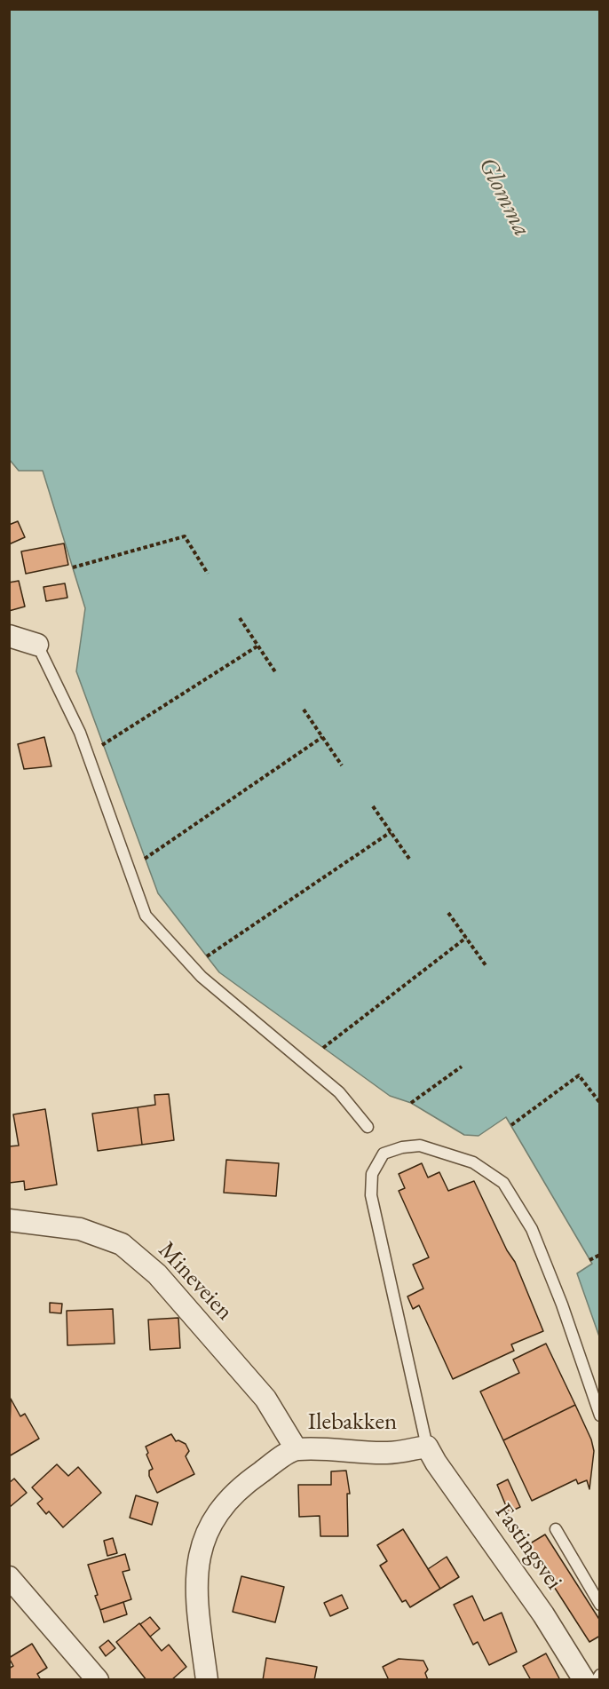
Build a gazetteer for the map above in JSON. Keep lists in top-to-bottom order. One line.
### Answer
{"streets":{"street":["Mineveien","Ilebakken","Fastingsvei"]},"crossings":[["Mineveien","Ilebakken"],["Ilebakken","Fastingsvei"]],"water":["Glomma"]}
